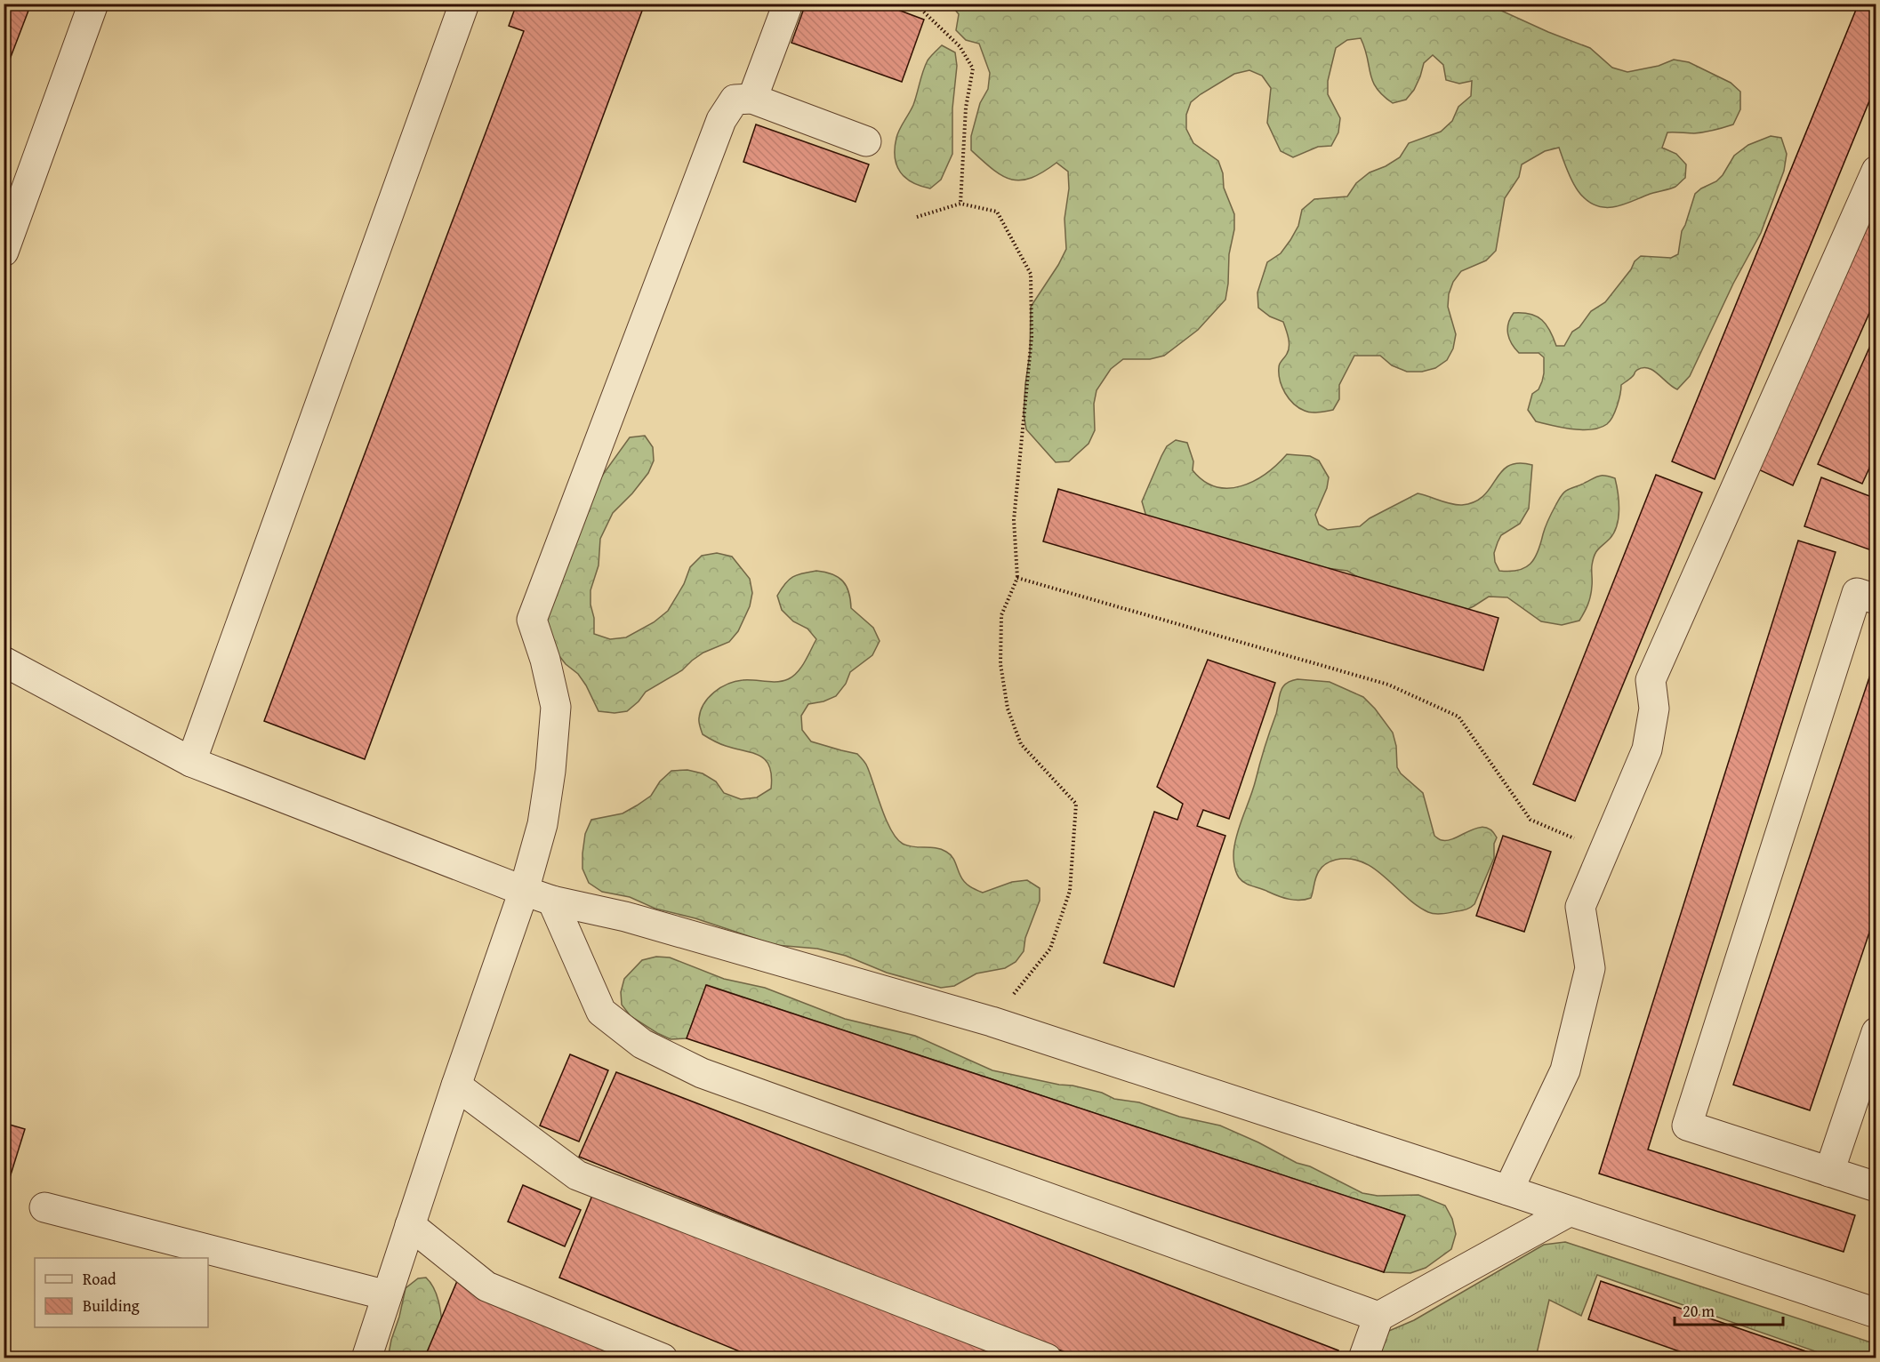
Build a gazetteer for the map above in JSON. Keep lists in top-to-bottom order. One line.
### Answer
{"legend":["Road","Building"],"scale_bar":"20 m"}
